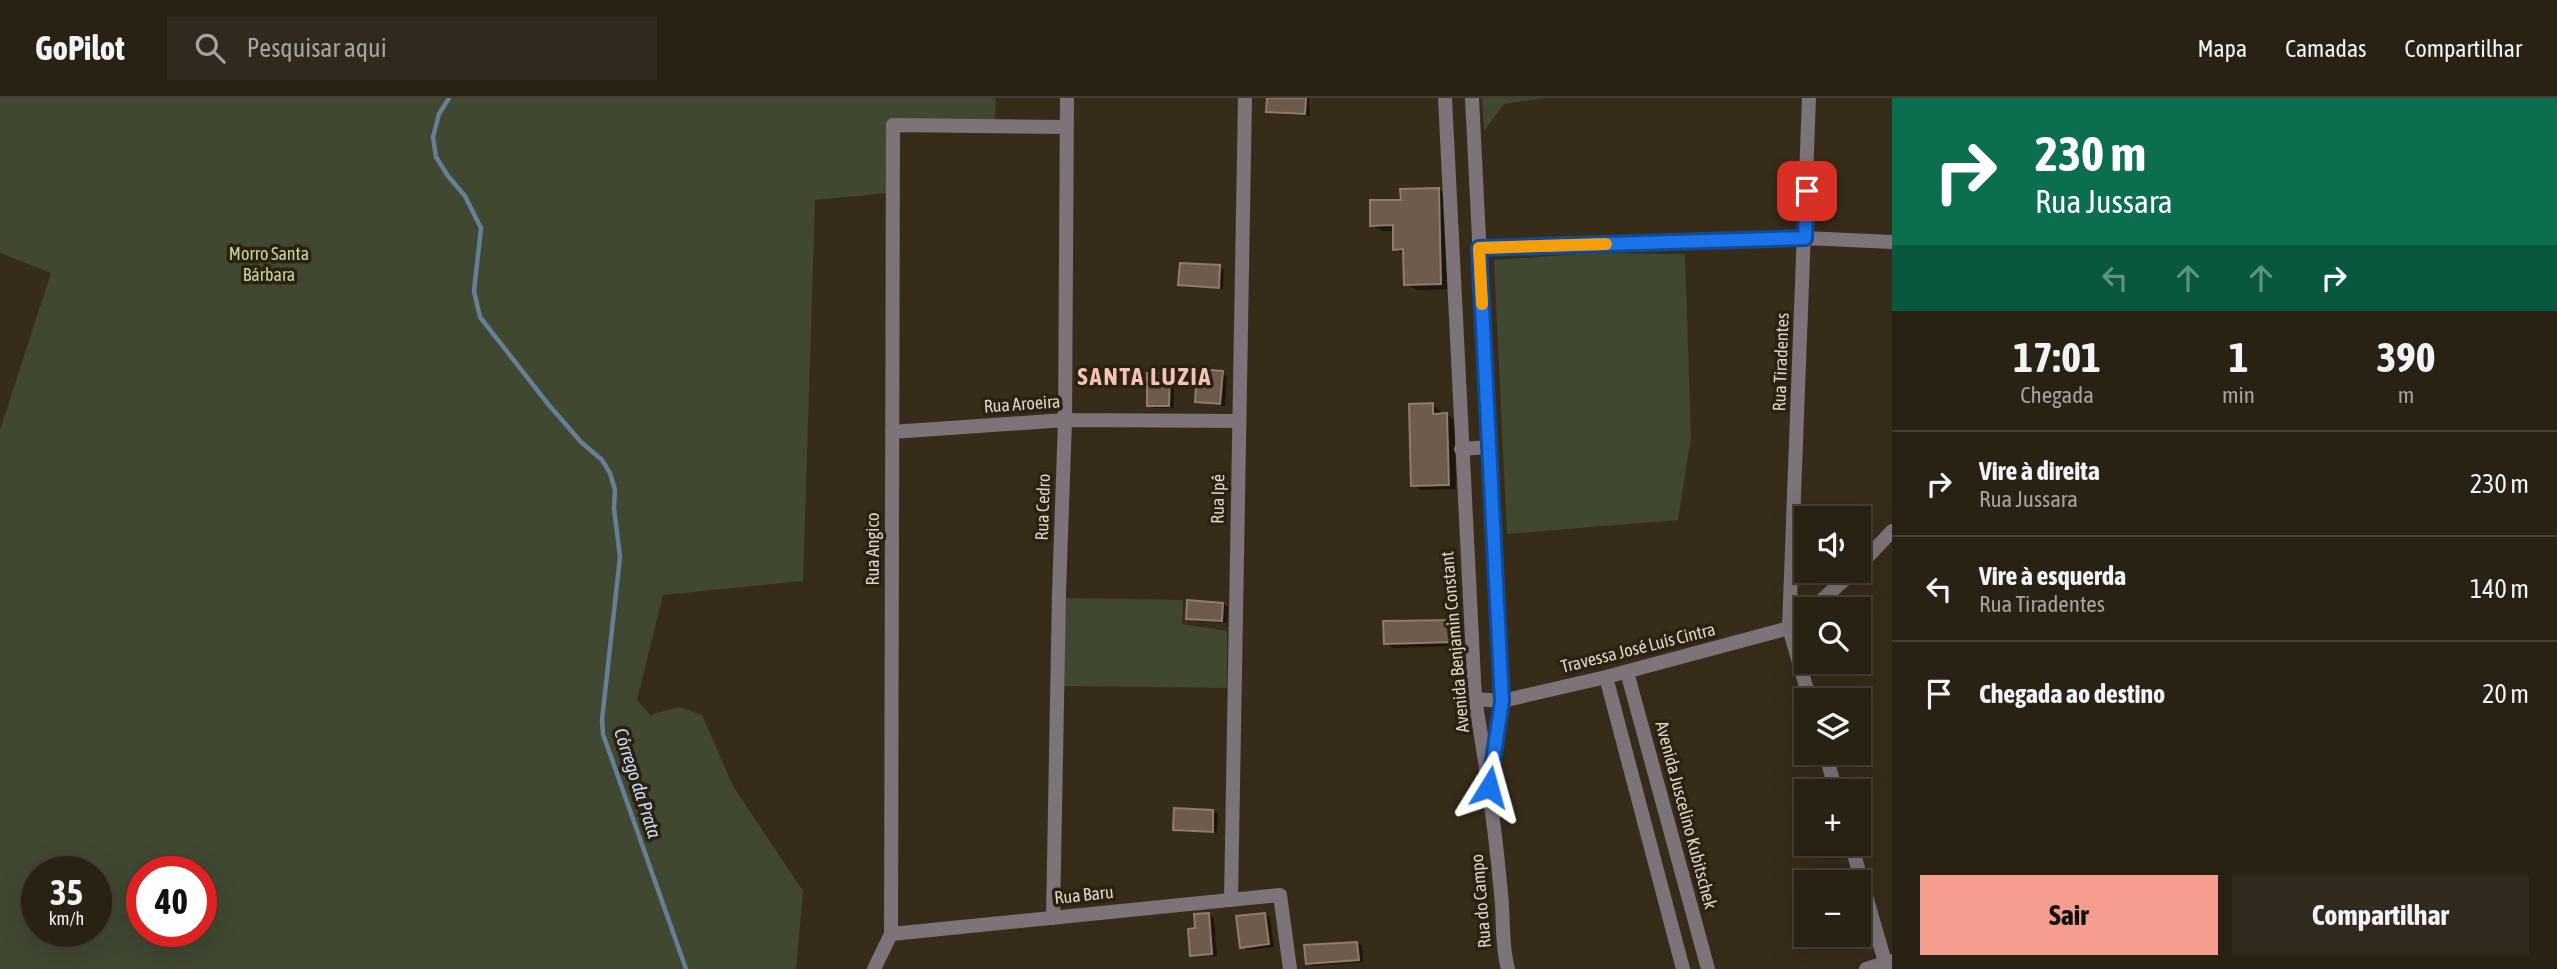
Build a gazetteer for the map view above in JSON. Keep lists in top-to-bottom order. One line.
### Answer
{"streets":{"street":["Rua Tiradentes","Rua Aroeira","Rua Ipê","Rua Cedro","Rua Angico","Avenida Benjamin Constant","Travessa José Luís Cintra","Avenida Juscelino Kubitschek","Rua Baru","Rua do Campo"]},"crossings":[["Rua Tiradentes","Travessa José Luís Cintra"],["Rua Aroeira","Rua Ipê"],["Rua Aroeira","Rua Cedro"],["Rua Aroeira","Rua Angico"],["Rua Ipê","Rua Baru"],["Rua Cedro","Rua Angico"],["Rua Cedro","Rua Baru"],["Rua Angico","Rua Baru"],["Avenida Benjamin Constant","Travessa José Luís Cintra"],["Avenida Benjamin Constant","Rua do Campo"],["Travessa José Luís Cintra","Avenida Juscelino Kubitschek"]],"districts":["SANTA LUZIA"],"water":["Córrego da Prata"],"parks":["Morro Santa Bárbara"],"page":{"header":"GoPilot","search":"Pesquisar aqui","nav":["Mapa","Camadas","Compartilhar"],"turn":["230 m","Rua Jussara"],"eta":["17:01","Chegada","1","min","390","m"],"list":[{"name":"Vire à direita","note":"Rua Jussara","value":"230 m"},{"name":"Vire à esquerda","note":"Rua Tiradentes","value":"140 m"},{"name":"Chegada ao destino","value":"20 m"}],"map_buttons":["+","−"],"speed":"35 km/h","limit":"40","buttons":["Sair","Compartilhar"]}}
